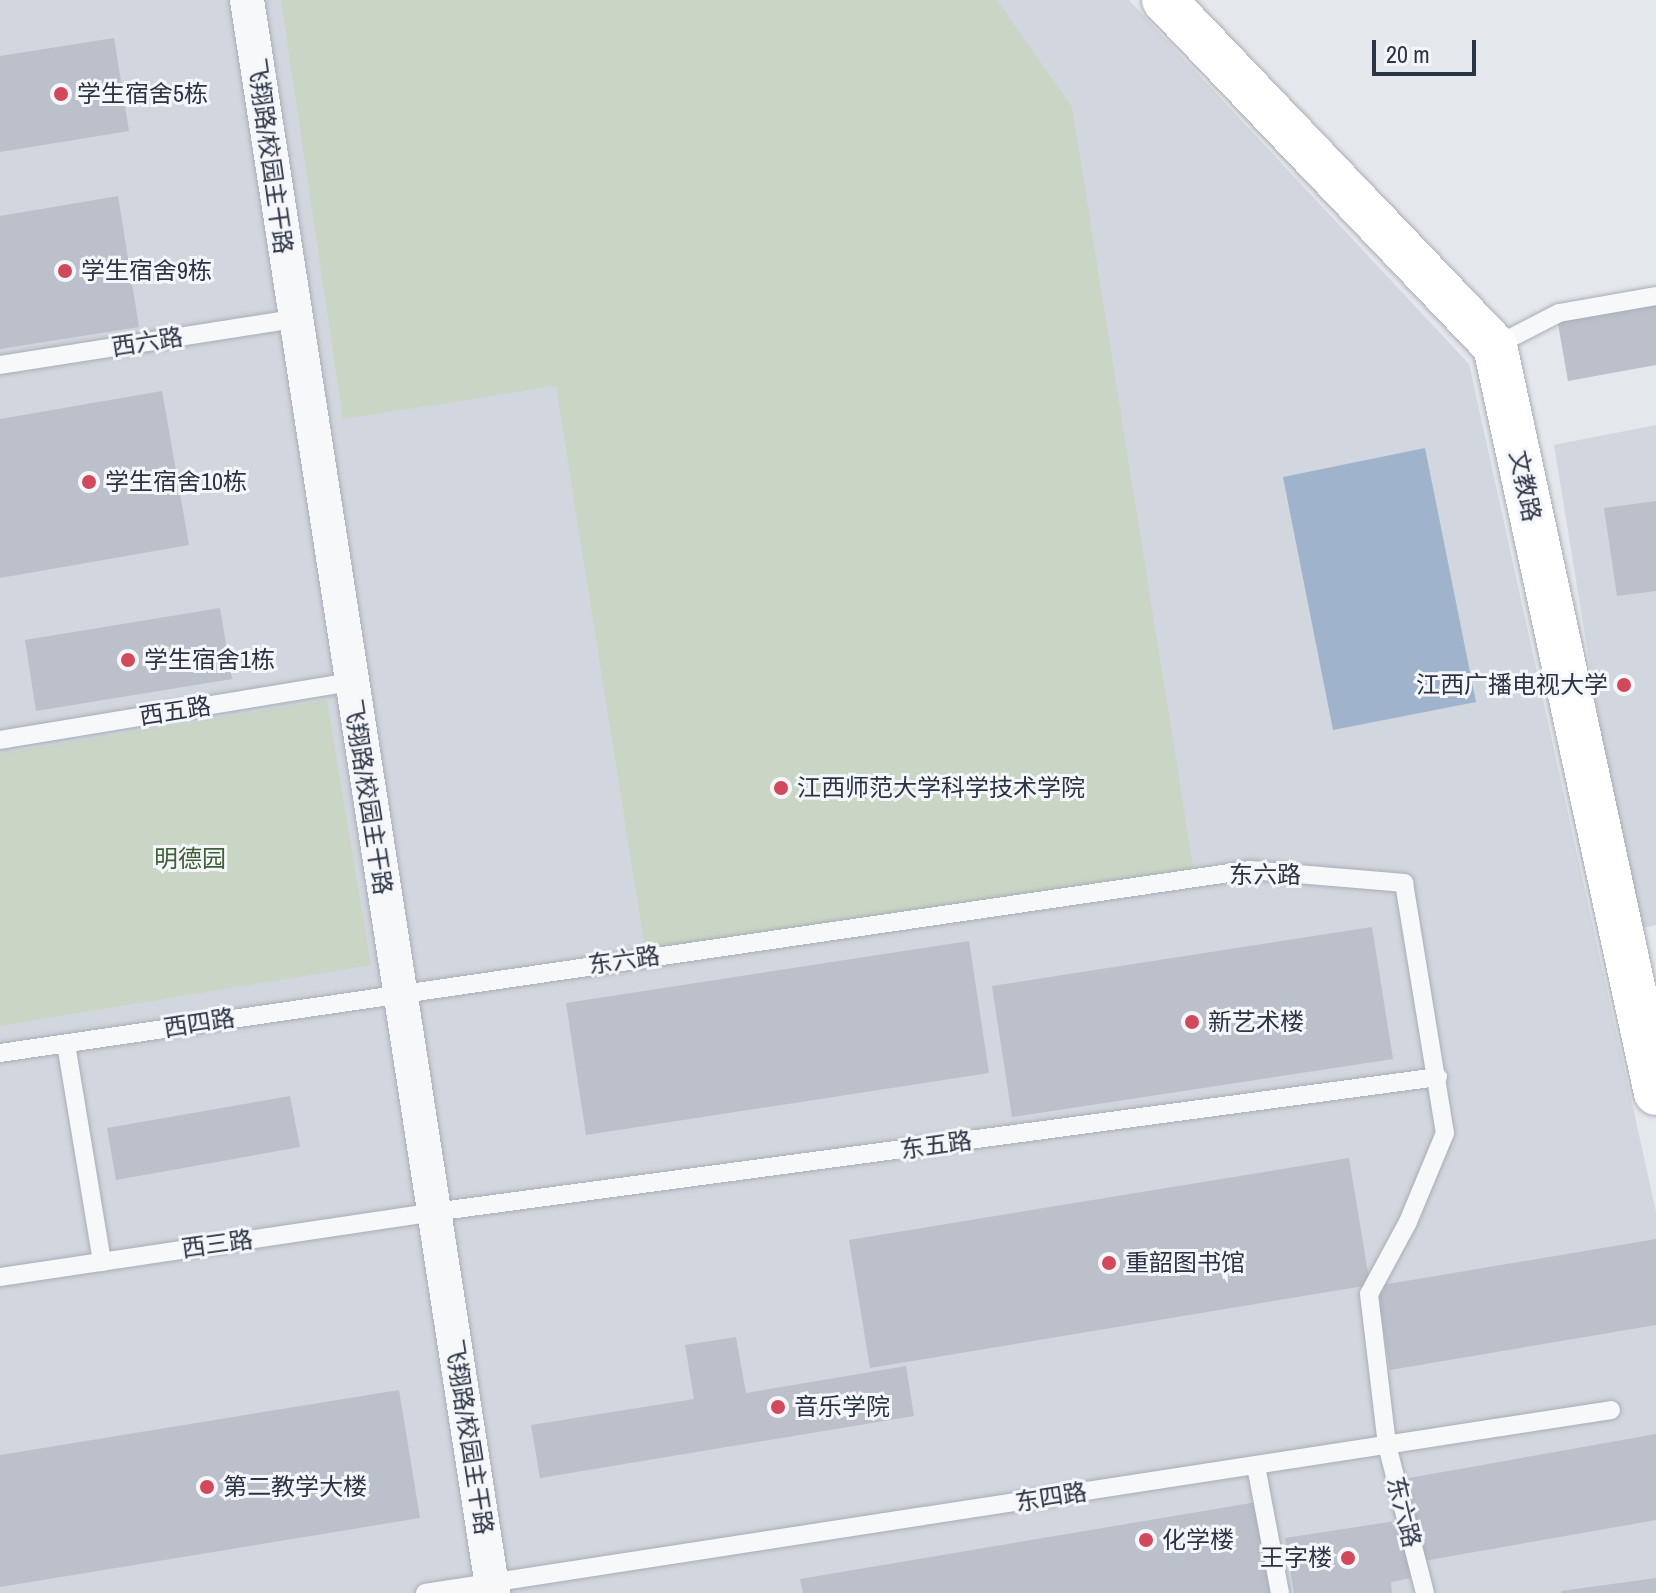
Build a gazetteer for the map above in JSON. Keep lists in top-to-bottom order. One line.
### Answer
{"streets":{"street":["飞翔路/校园主干路","文教路"],"lane":["西六路","西五路","东六路","西四路","东五路","西三路","东四路"]},"crossings":[["飞翔路/校园主干路","西六路"],["飞翔路/校园主干路","西五路"],["飞翔路/校园主干路","东六路"],["飞翔路/校园主干路","西四路"],["飞翔路/校园主干路","东五路"],["飞翔路/校园主干路","西三路"],["飞翔路/校园主干路","东四路"],["东六路","西四路"],["东六路","东五路"],["东六路","东四路"],["东五路","西三路"]],"parks":["明德园"],"places":["学生宿舍5栋","学生宿舍9栋","学生宿舍10栋","学生宿舍1栋","江西广播电视大学","江西师范大学科学技术学院","新艺术楼","重韶图书馆","音乐学院","第二教学大楼","化学楼","王字楼"],"scale_bar":"20 m"}
